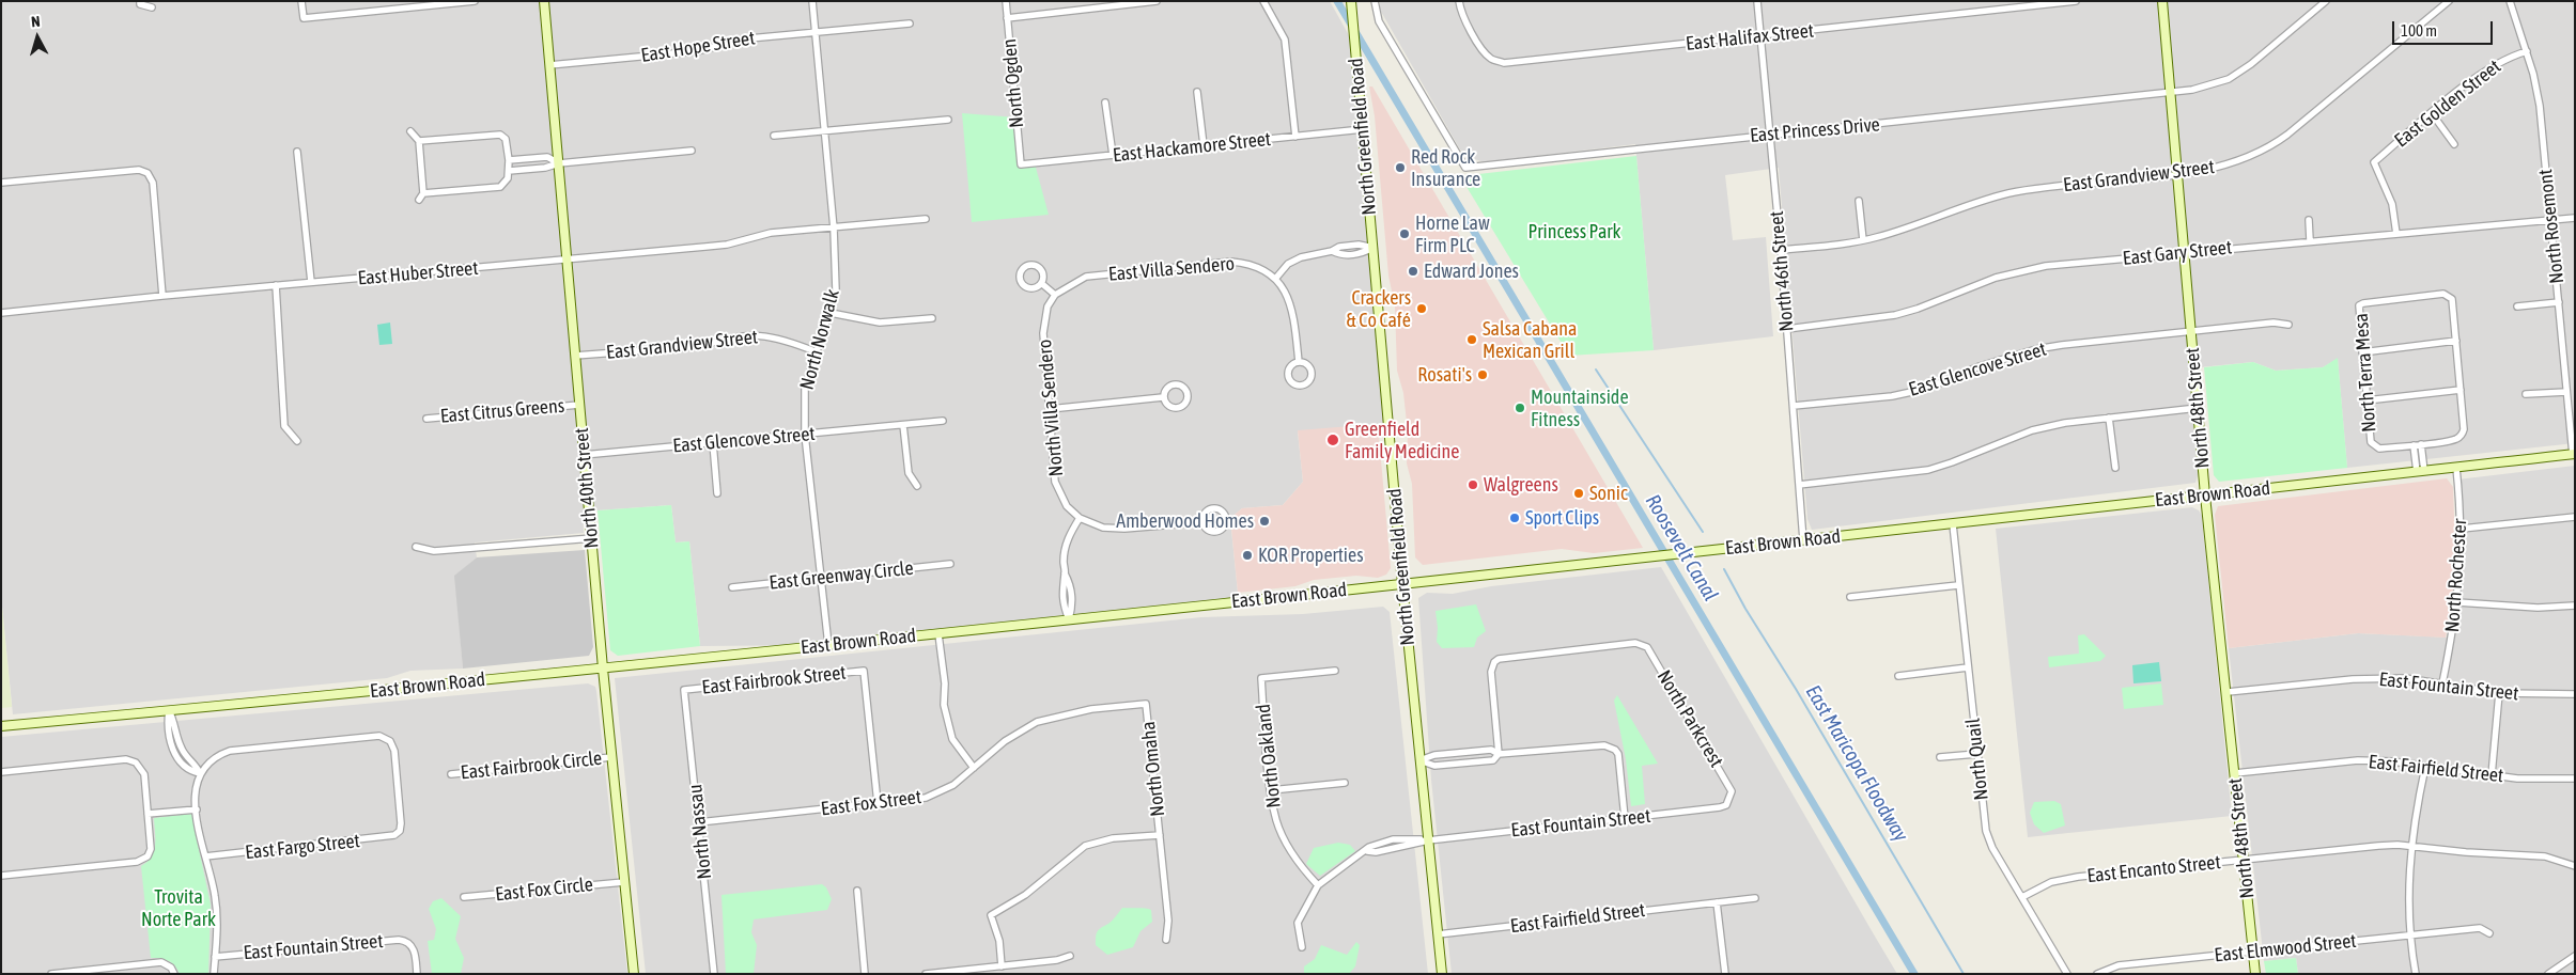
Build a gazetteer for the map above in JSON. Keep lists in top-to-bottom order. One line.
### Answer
{"streets":{"main road":["North Greenfield Road","North 48th Street","North 40th Street","East Brown Road"],"street":["East Halifax Street","East Hope Street","North Ogden","East Golden Street","East Princess Drive","East Hackamore Street","East Grandview Street","North Rosemont","East Gary Street","East Villa Sendero","North 46th Street","East Huber Street","North Norwalk","East Glencove Street","North Terra Mesa","North Villa Sendero","East Citrus Greens","East Greenway Circle","North Rochester","East Fairbrook Street","East Fountain Street","North Parkcrest","North Oakland","North Quail","East Fairbrook Circle","North Omaha","East Fairfield Street","East Fox Street","North Nassau","East Fargo Street","East Encanto Street","East Fox Circle","East Elmwood Street"]},"crossings":[["East Halifax Street","North 46th Street"],["East Hope Street","North Norwalk"],["East Hope Street","North 40th Street"],["North Ogden","East Hackamore Street"],["East Golden Street","North Rosemont"],["East Golden Street","East Gary Street"],["East Princess Drive","North 46th Street"],["East Princess Drive","North 48th Street"],["North Greenfield Road","East Hackamore Street"],["North Greenfield Road","East Brown Road"],["North Greenfield Road","East Fountain Street"],["North Greenfield Road","East Fairfield Street"],["East Grandview Street","North 46th Street"],["East Grandview Street","North Norwalk"],["East Grandview Street","North 48th Street"],["East Grandview Street","North 40th Street"],["North Rosemont","East Gary Street"],["North Rosemont","East Brown Road"],["East Gary Street","North 46th Street"],["East Gary Street","North 48th Street"],["East Villa Sendero","North Villa Sendero"],["North 46th Street","East Glencove Street"],["North 46th Street","East Brown Road"],["East Huber Street","North Norwalk"],["East Huber Street","North 40th Street"],["North Norwalk","East Glencove Street"],["North Norwalk","East Brown Road"],["North Norwalk","East Greenway Circle"],["East Glencove Street","North 48th Street"],["East Glencove Street","North 40th Street"],["North 48th Street","East Brown Road"],["North 48th Street","East Fountain Street"],["North 48th Street","East Fairfield Street"],["North 48th Street","East Encanto Street"],["North 48th Street","East Elmwood Street"],["East Citrus Greens","North 40th Street"],["North 40th Street","East Brown Road"],["North 40th Street","East Fairbrook Circle"],["North 40th Street","East Fox Circle"],["East Brown Road","North Rochester"],["East Brown Road","North Quail"],["North Rochester","East Fountain Street"],["East Fairbrook Street","East Fox Street"],["East Fairbrook Street","North Nassau"],["East Fountain Street","North Parkcrest"],["East Fountain Street","North Oakland"],["North Quail","East Encanto Street"],["North Omaha","East Fox Street"],["East Fox Street","North Nassau"]],"water":["Roosevelt Canal","East Maricopa Floodway"],"parks":["Princess Park","Trovita Norte Park"],"places":["Red Rock Insurance","Horne Law Firm PLC","Edward Jones","Crackers & Co Café","Salsa Cabana Mexican Grill","Rosati's","Mountainside Fitness","Greenfield Family Medicine","Walgreens","Sonic","Sport Clips","Amberwood Homes","KOR Properties"],"scale_bar":"100 m","north":"top"}
